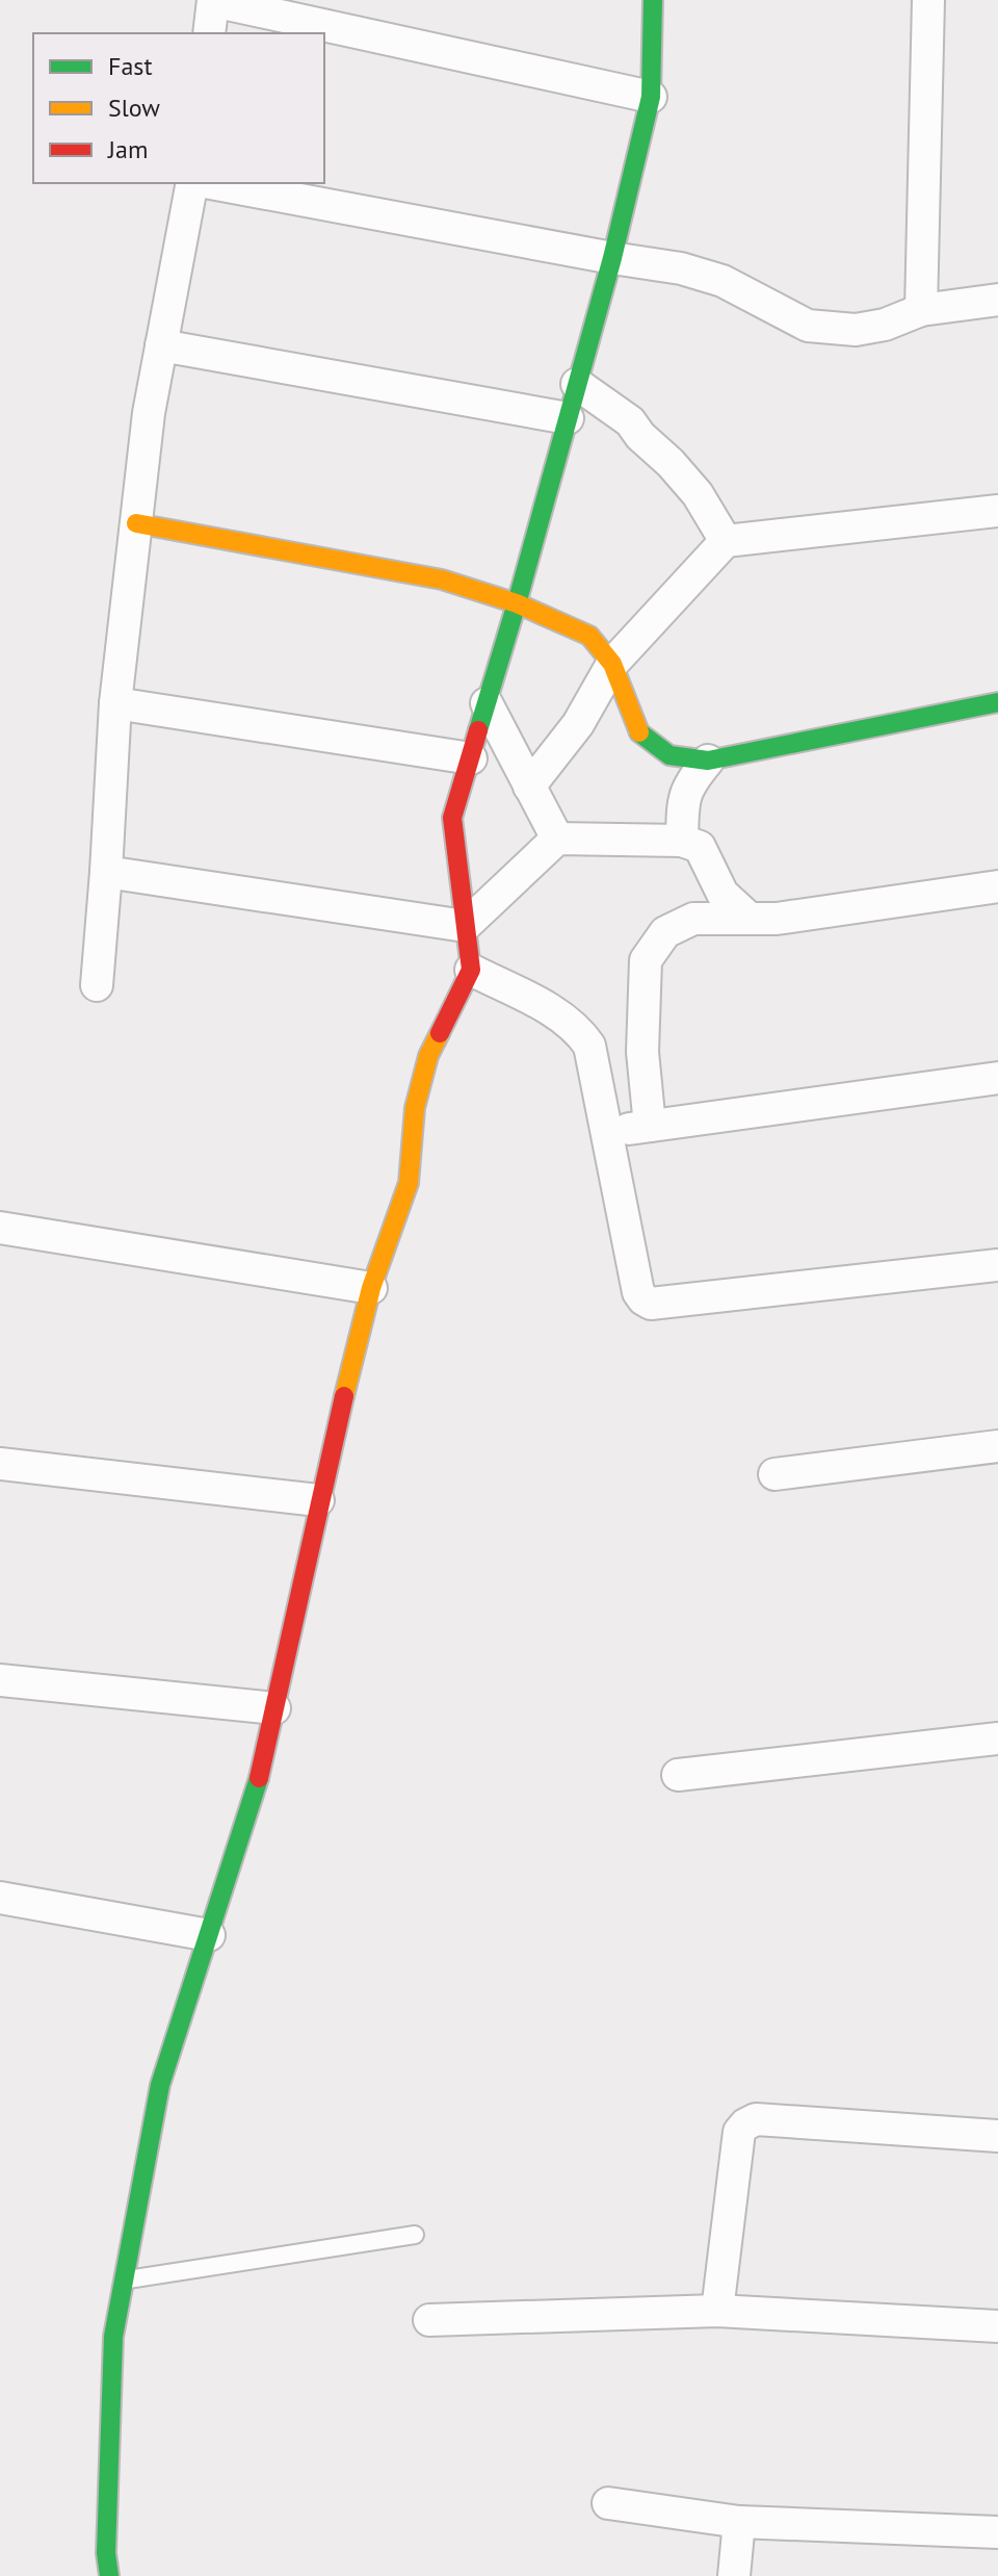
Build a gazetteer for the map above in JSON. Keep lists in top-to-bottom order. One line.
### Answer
{"legend":["Fast","Slow","Jam"]}
